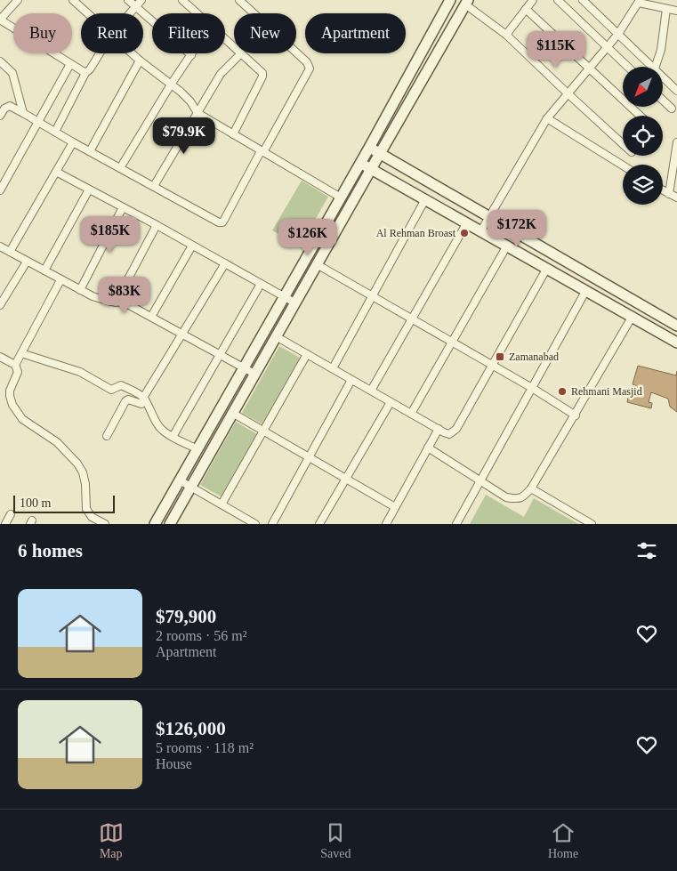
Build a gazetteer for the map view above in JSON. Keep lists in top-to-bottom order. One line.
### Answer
{"places":{"other":["Al Rehman Broast","Rehmani Masjid"],"transit":["Zamanabad"]},"scale_bar":"100 m","north":"bottom left","page":{"chip":["Buy","Rent","Filters","New","Apartment"],"price":["$115K","$79.9K","$172K","$185K","$126K","$83K"],"scale":"100 m","heading":"6 homes","list":[{"name":"$79,900","note":"2 rooms · 56 m² · Apartment"},{"name":"$126,000","note":"5 rooms · 118 m² · House"}],"tabs":["Map","Saved","Home"]}}
